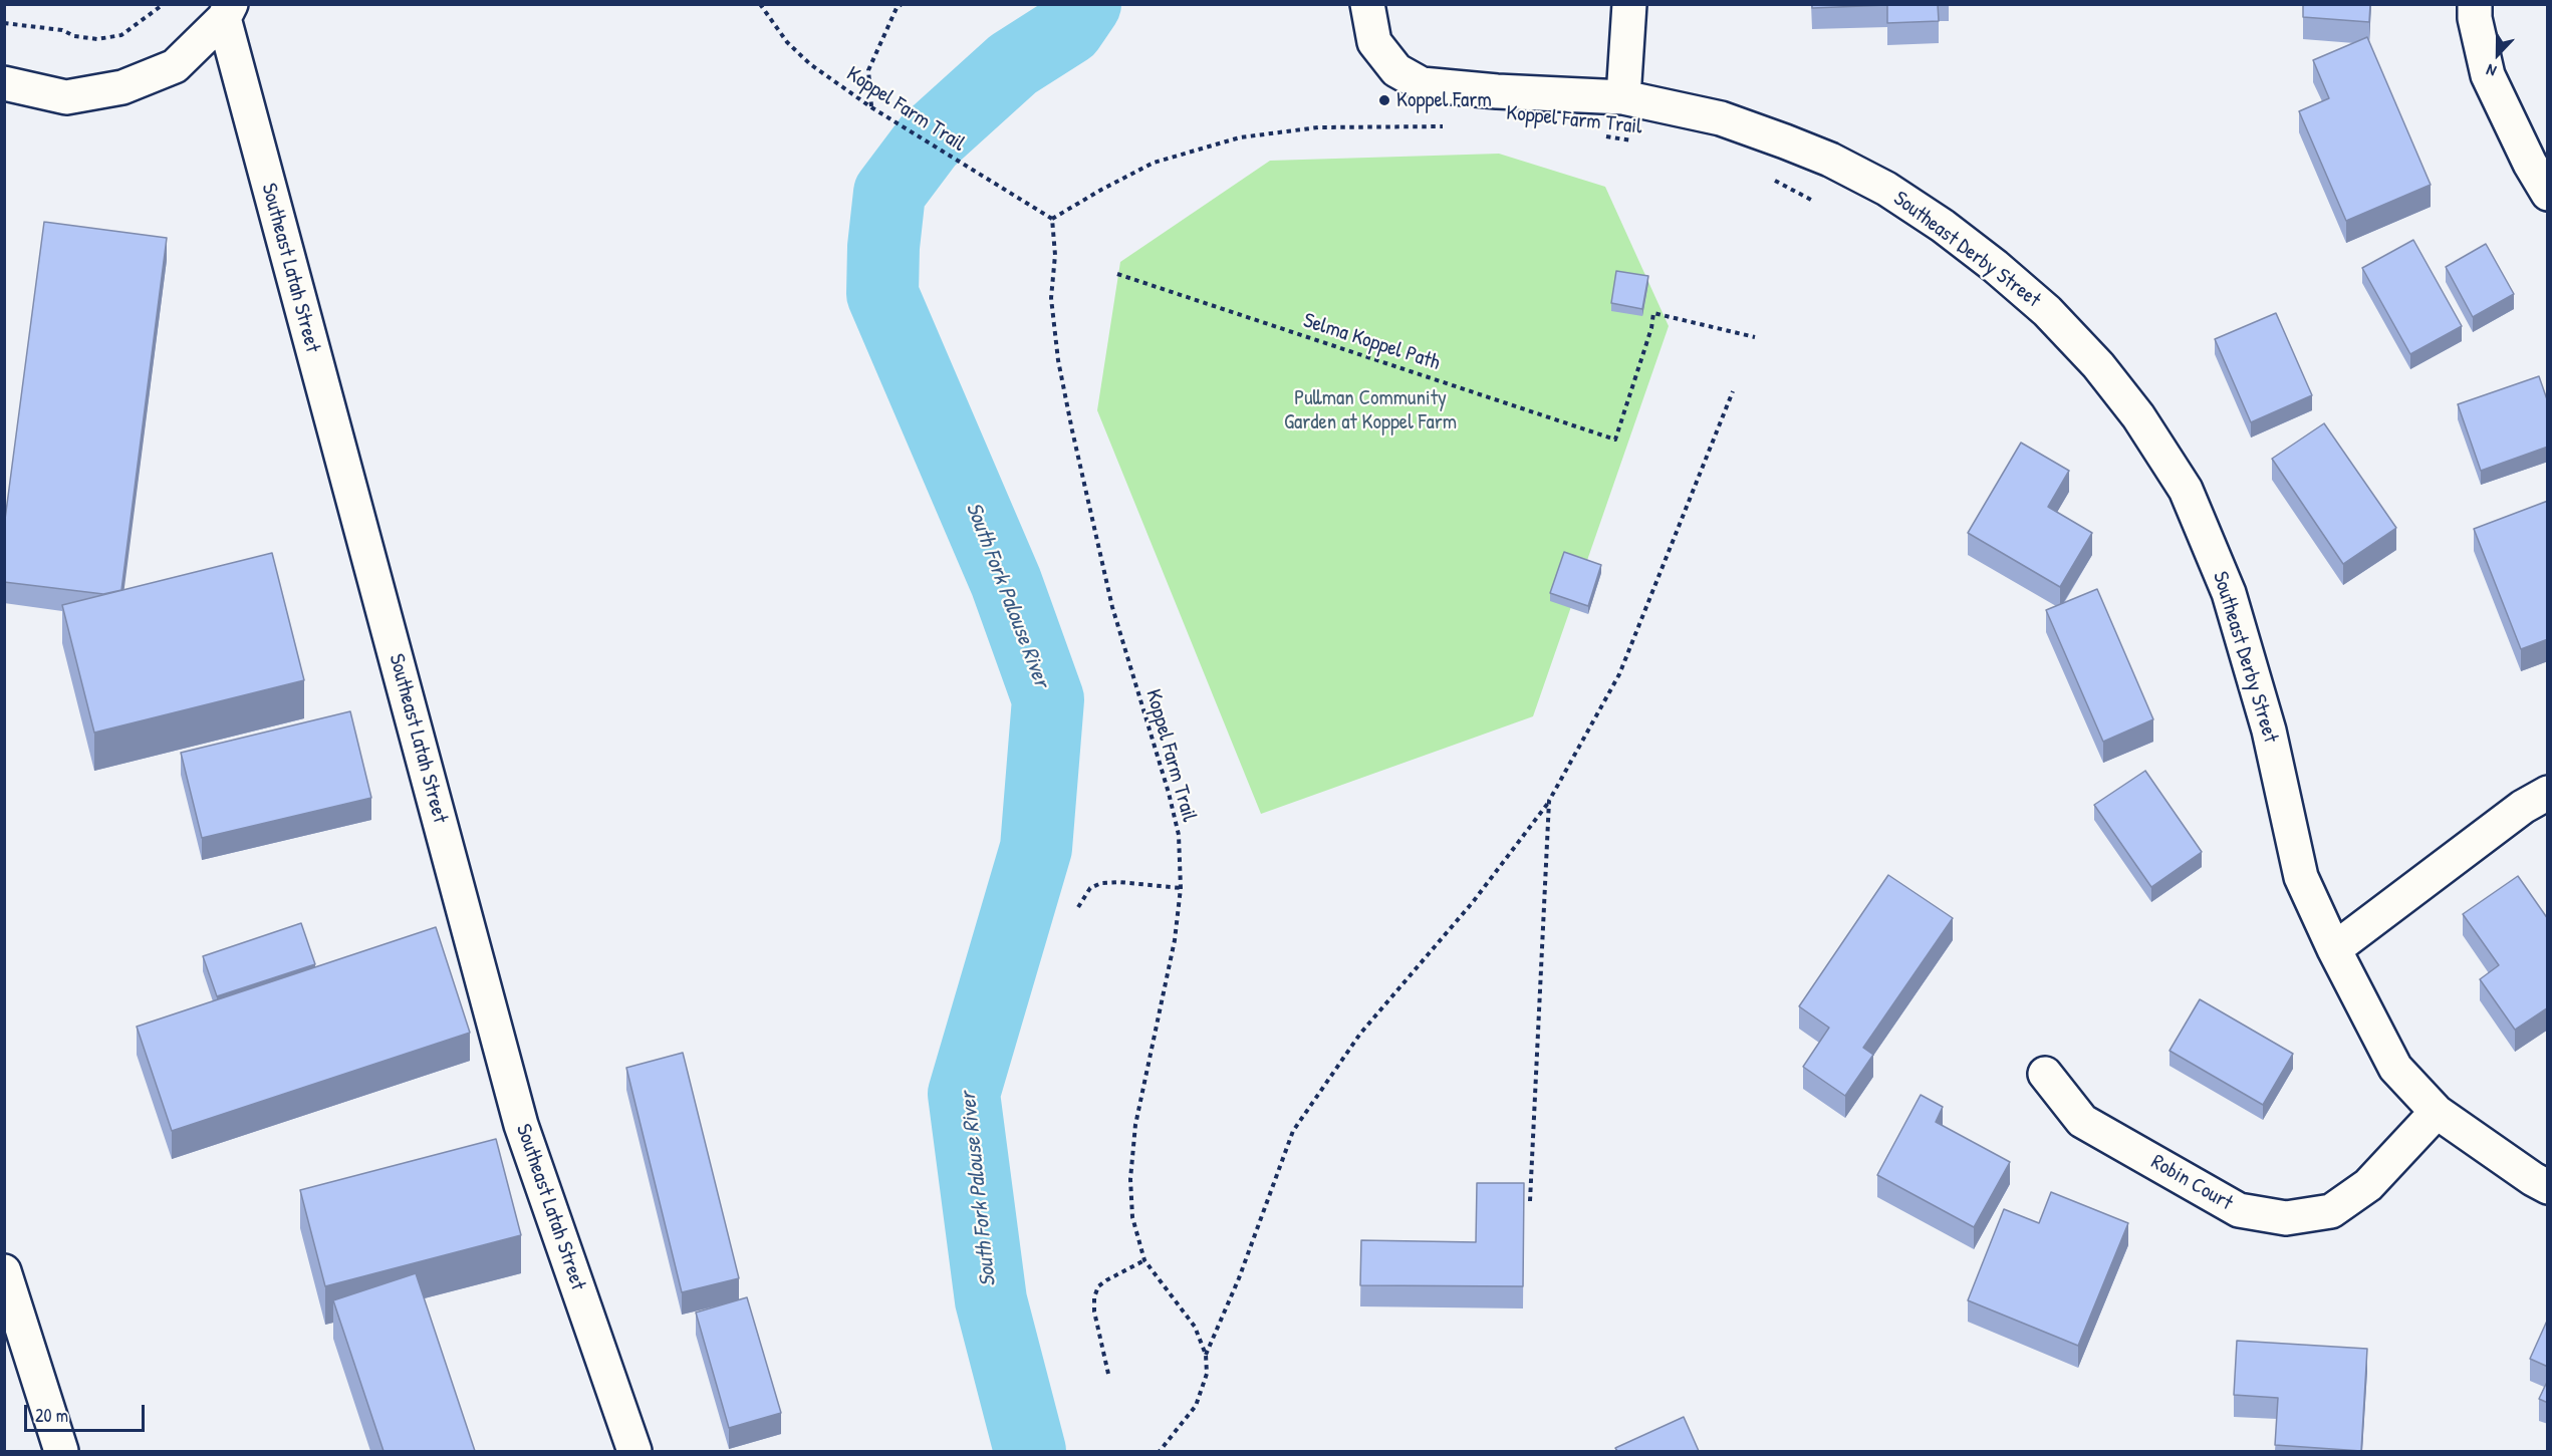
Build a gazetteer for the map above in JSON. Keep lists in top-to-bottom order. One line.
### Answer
{"streets":{"street":["Southeast Derby Street","Southeast Latah Street","Robin Court"],"path":["Koppel Farm Trail","Selma Koppel Path"]},"crossings":[["Southeast Derby Street","Robin Court"]],"water":["South Fork Palouse River"],"parks":["Pullman Community Garden at Koppel Farm"],"places":["Koppel Farm"],"scale_bar":"20 m","north":"bottom"}
